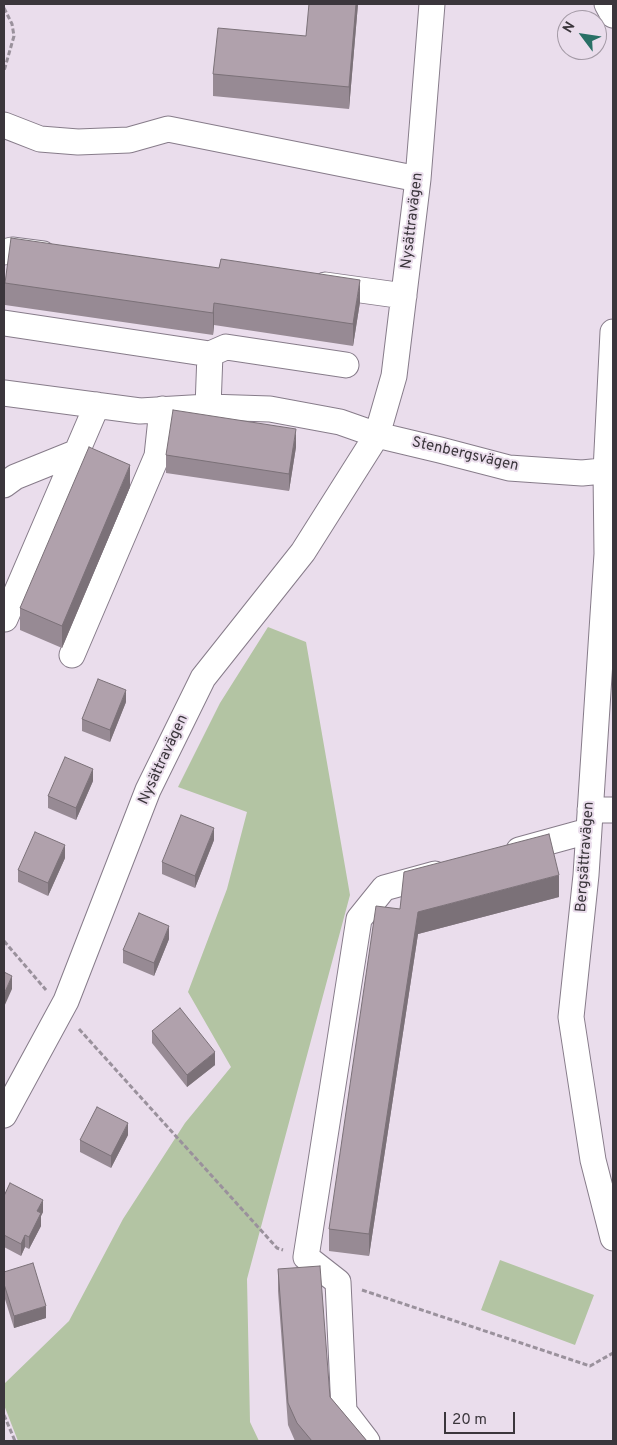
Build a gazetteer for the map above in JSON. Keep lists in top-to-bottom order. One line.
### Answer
{"streets":{"street":["Nysättravägen","Stenbergsvägen","Bergsättravägen"]},"crossings":[["Nysättravägen","Stenbergsvägen"],["Stenbergsvägen","Bergsättravägen"]],"scale_bar":"20 m","north":"top left"}
